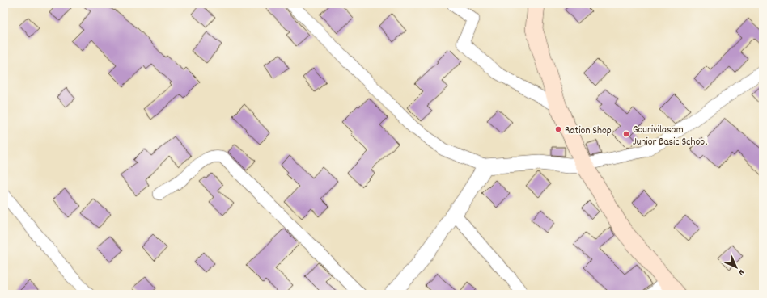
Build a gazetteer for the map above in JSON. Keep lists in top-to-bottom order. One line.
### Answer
{"places":["Ration Shop","Gourivilasam Junior Basic School"],"north":"bottom right"}
